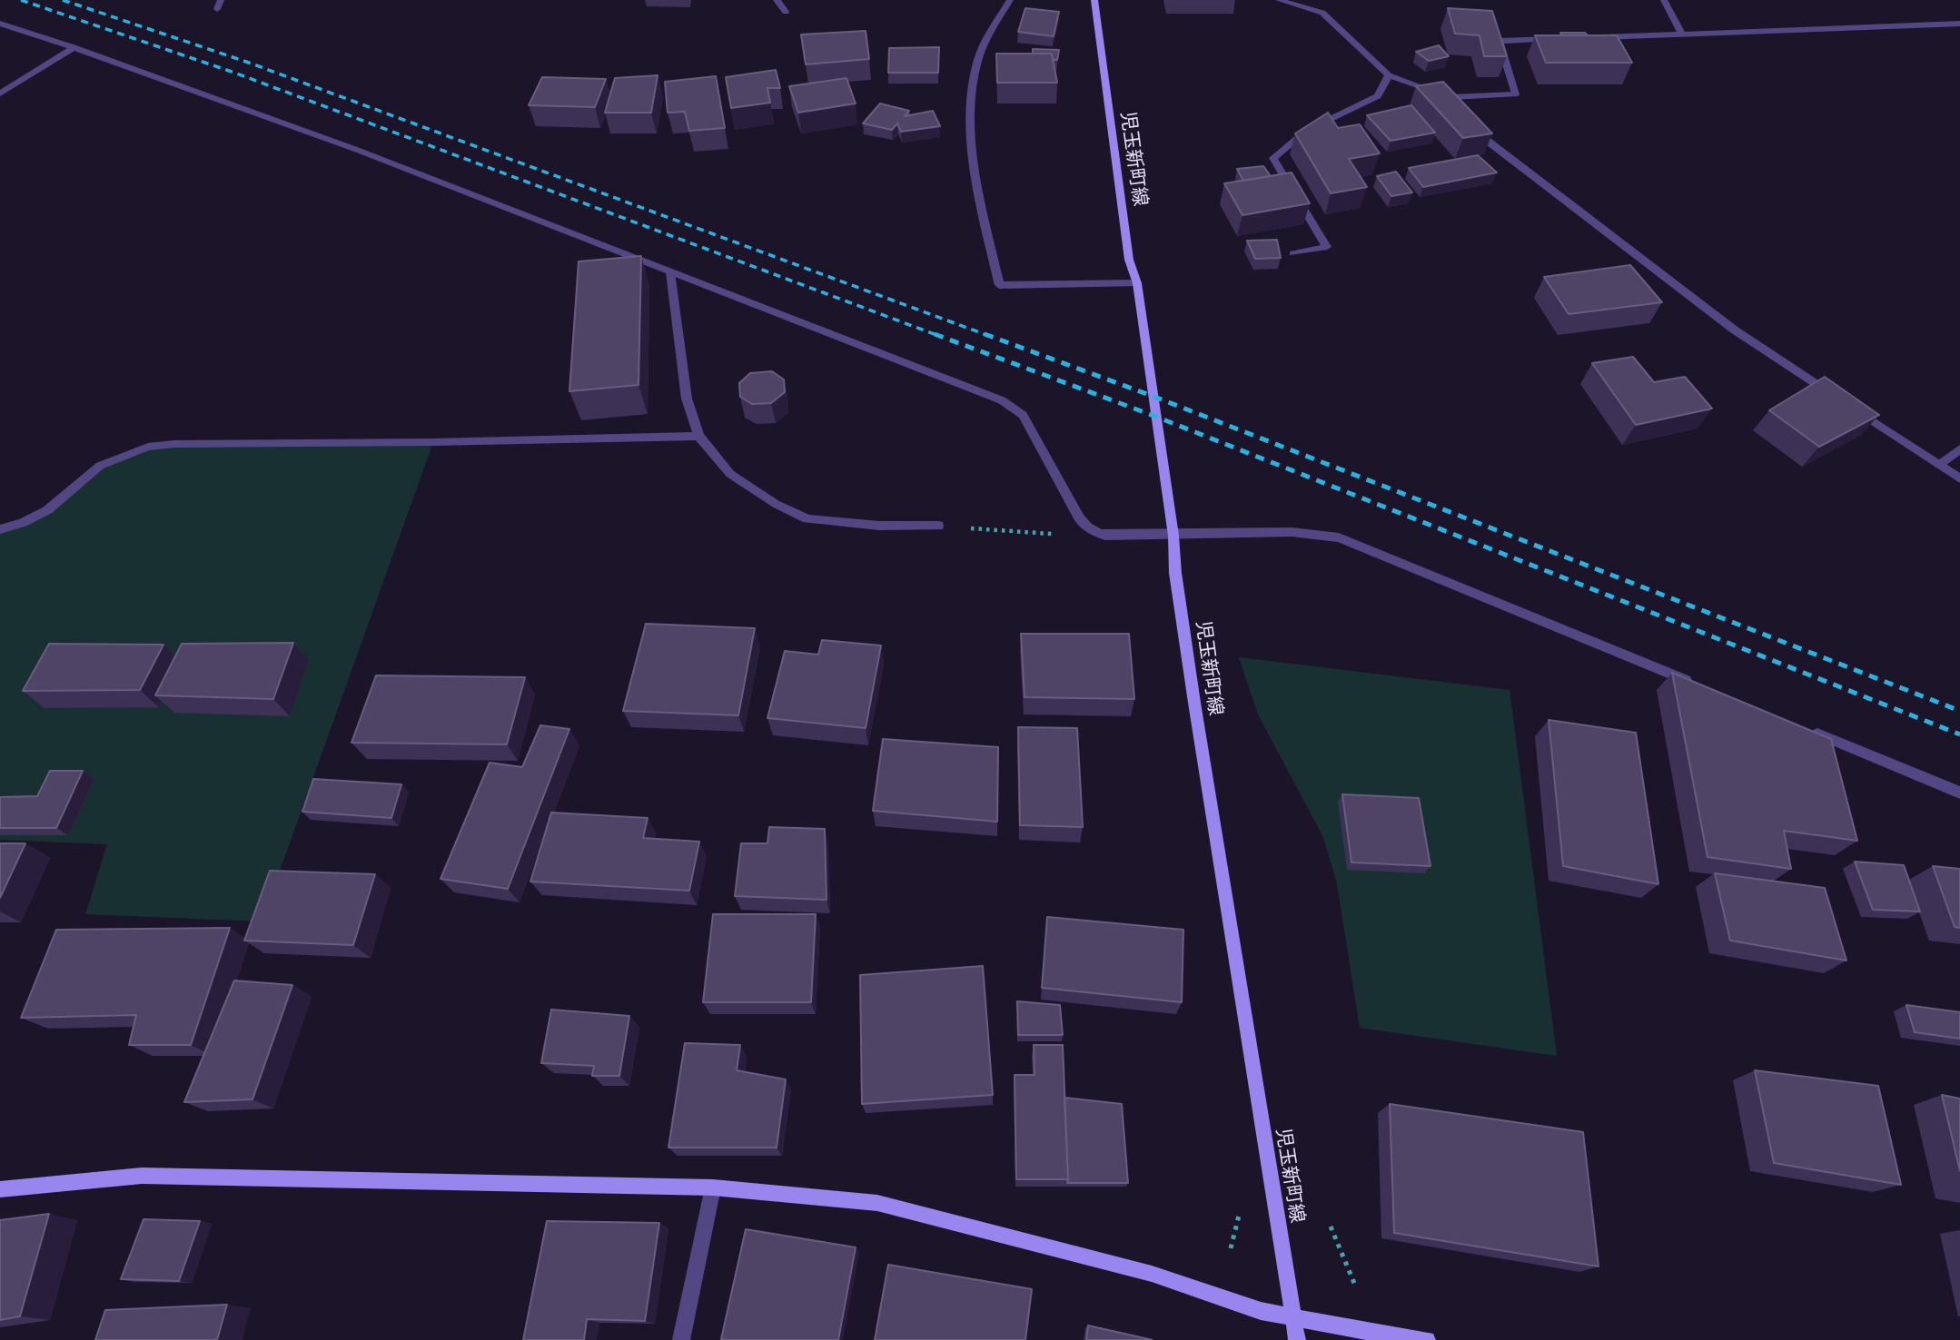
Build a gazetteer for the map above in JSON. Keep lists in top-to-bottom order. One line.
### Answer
{"streets":{"main road":["児玉新町線"]}}
